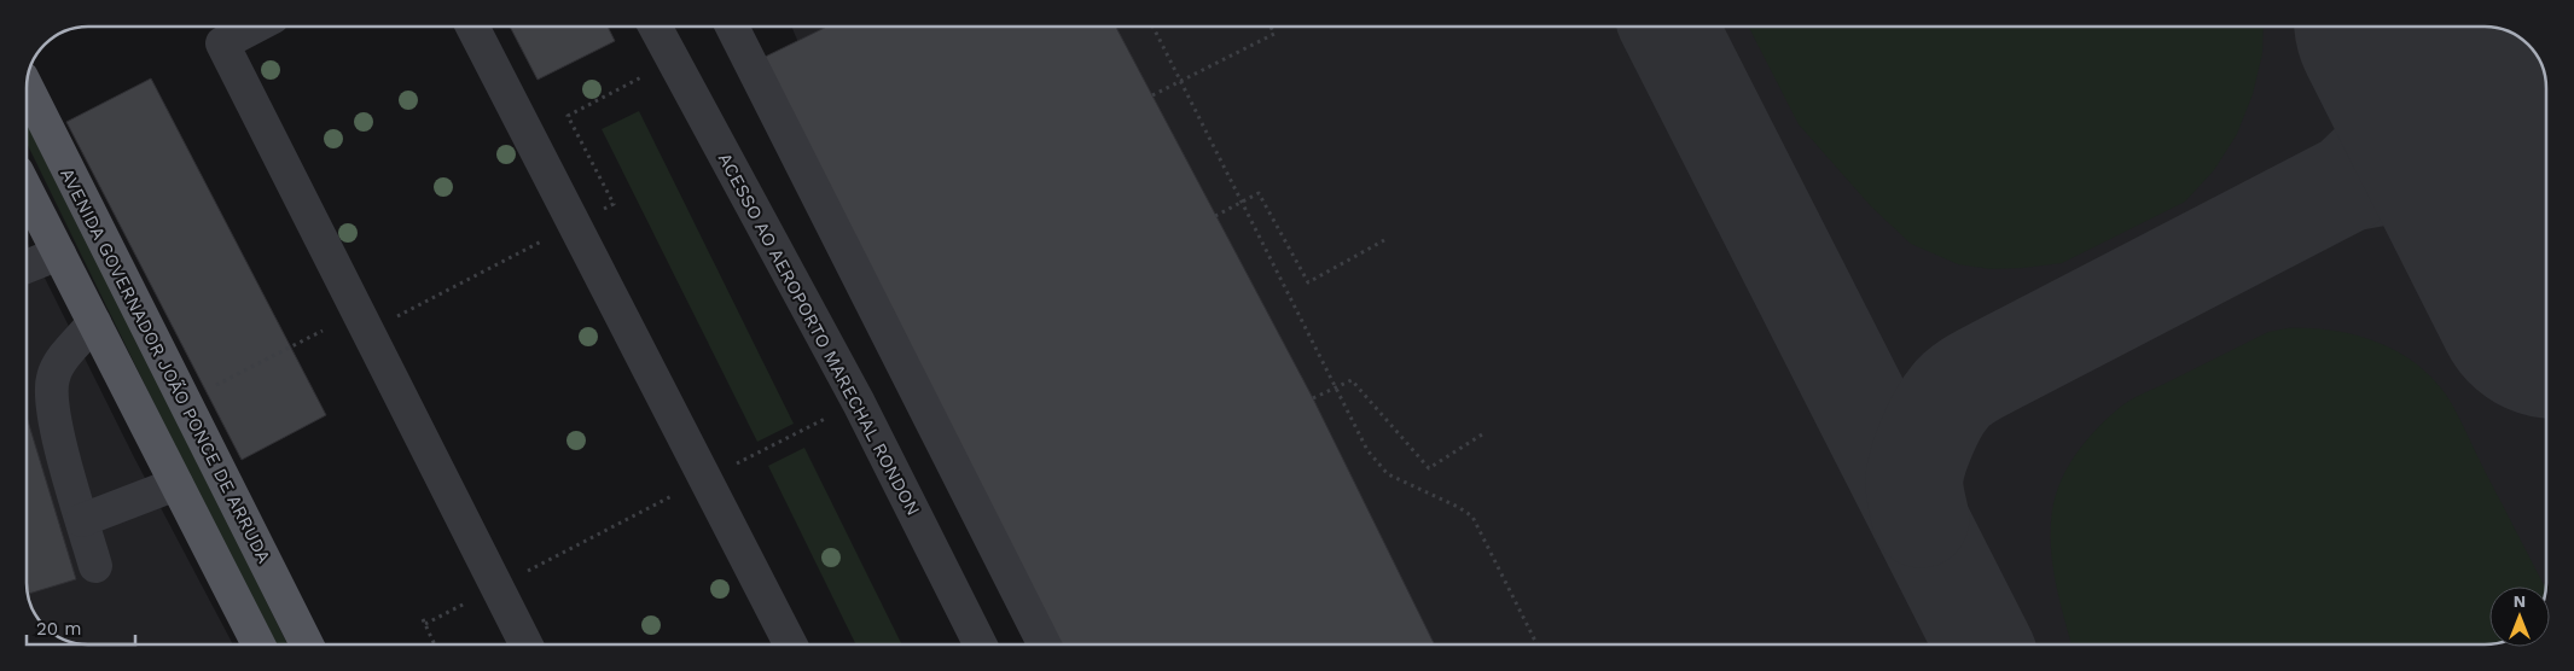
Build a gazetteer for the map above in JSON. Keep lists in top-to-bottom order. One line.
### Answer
{"streets":{"main road":["AVENIDA GOVERNADOR JOÃO PONCE DE ARRUDA"],"lane":["ACESSO AO AEROPORTO MARECHAL RONDON"]},"scale_bar":"20 m","north":"top"}
